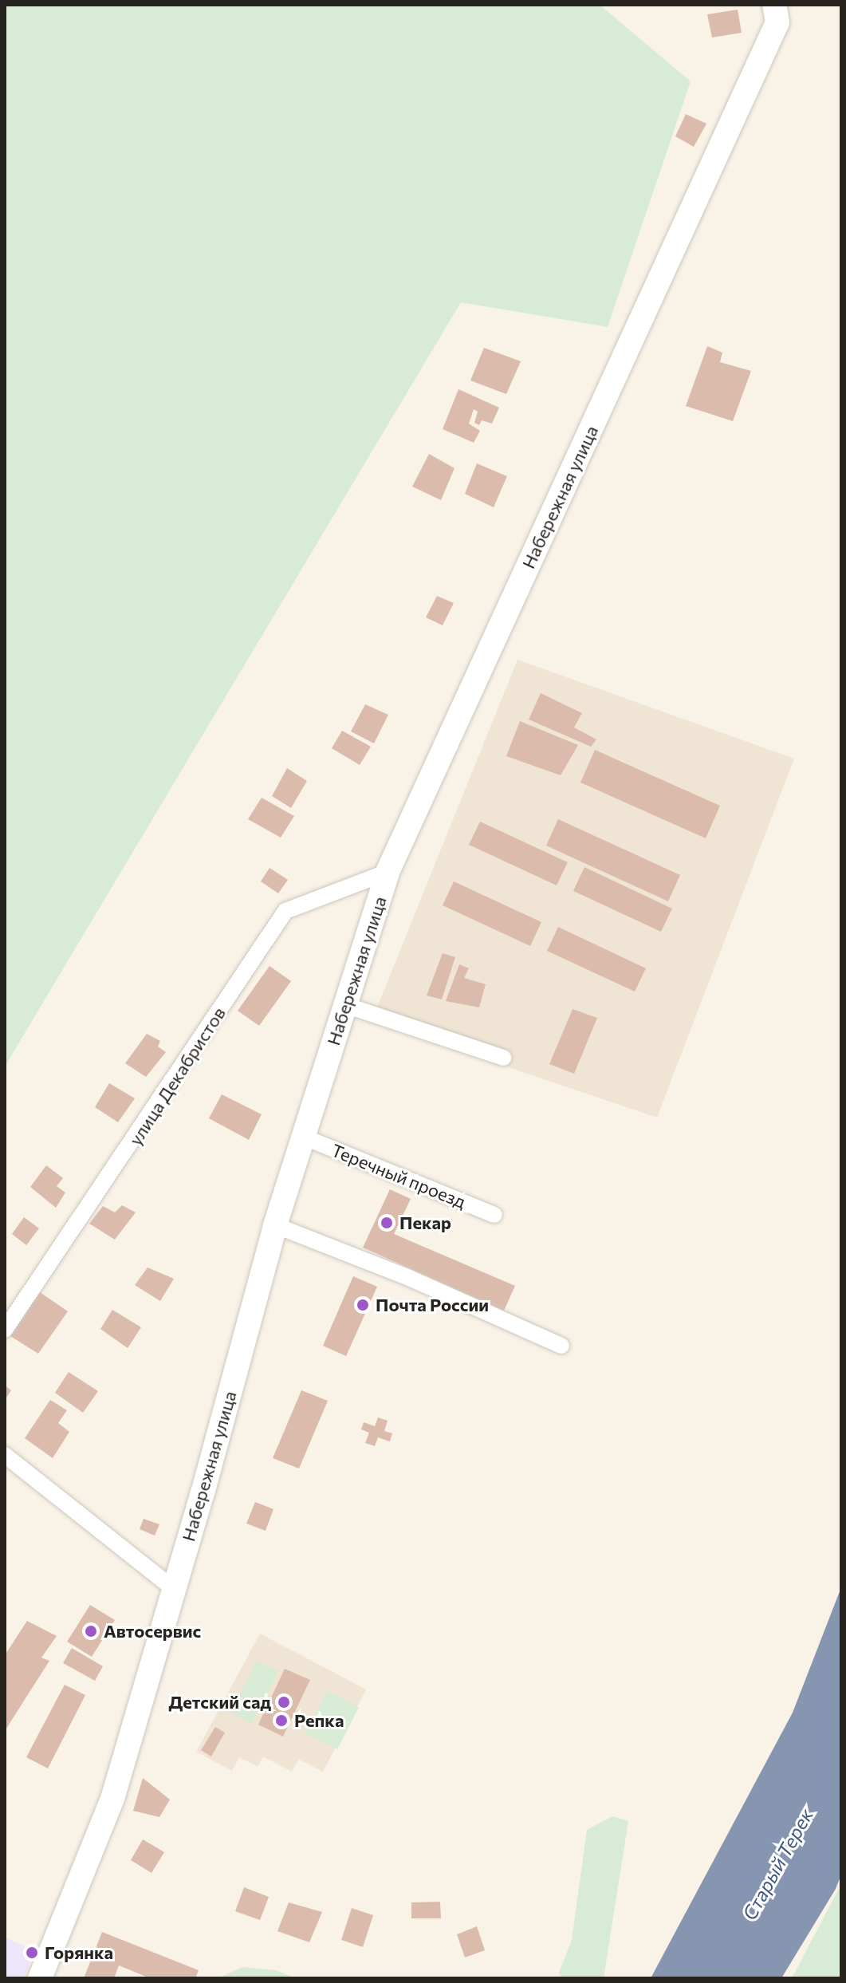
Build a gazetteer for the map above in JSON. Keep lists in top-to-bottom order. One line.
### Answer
{"streets":{"main road":["Набережная улица"],"street":["улица Декабристов","Теречный проезд"]},"crossings":[["Набережная улица","улица Декабристов"],["Набережная улица","Теречный проезд"]],"water":["Старый Терек"],"places":["Пекар","Почта России","Автосервис","Детский сад","Репка","Горянка"]}
